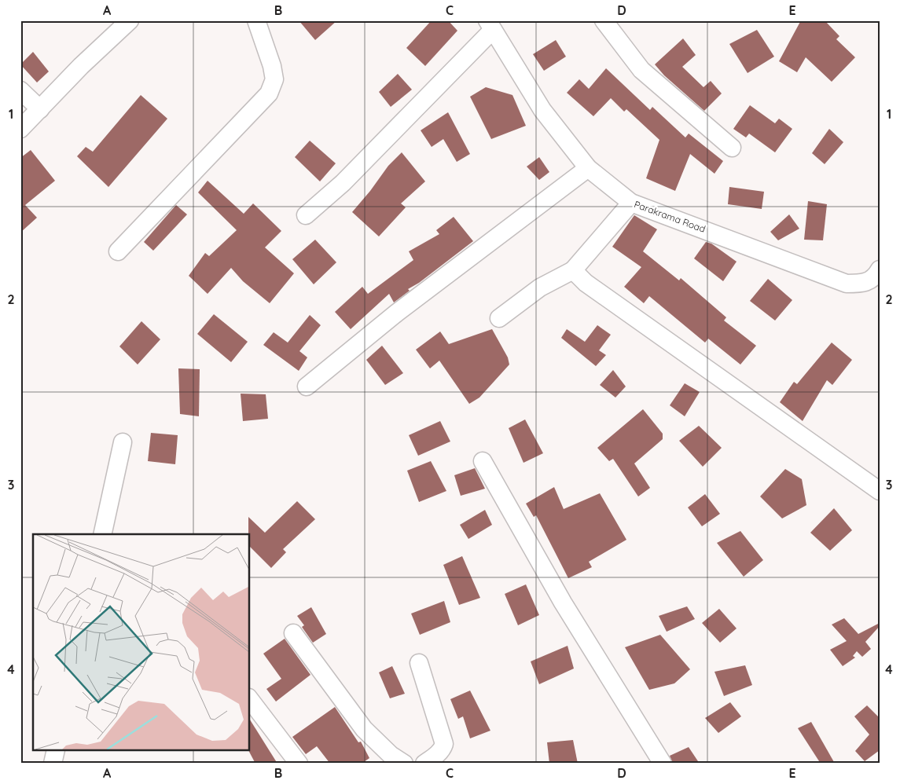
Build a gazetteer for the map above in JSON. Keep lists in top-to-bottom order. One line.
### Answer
{"streets":{"street":["Parakrama Road"]},"grid":{"columns":["A","B","C","D","E"],"rows":["1","2","3","4"]}}
